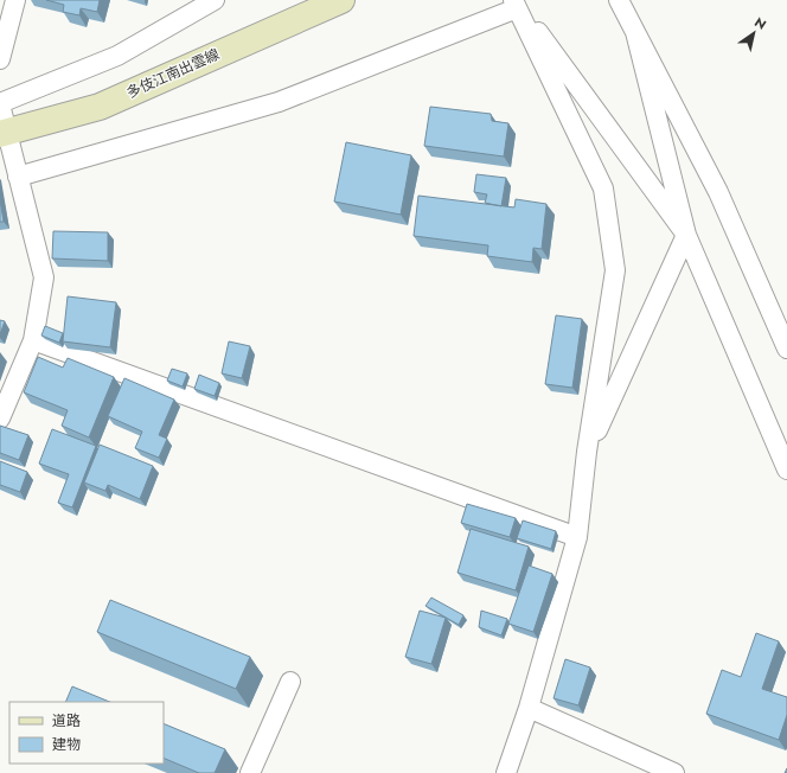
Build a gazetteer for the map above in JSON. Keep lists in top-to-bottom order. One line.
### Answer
{"streets":{"main road":["多伎江南出雲線"]},"legend":["道路","建物"],"north":"top right"}
